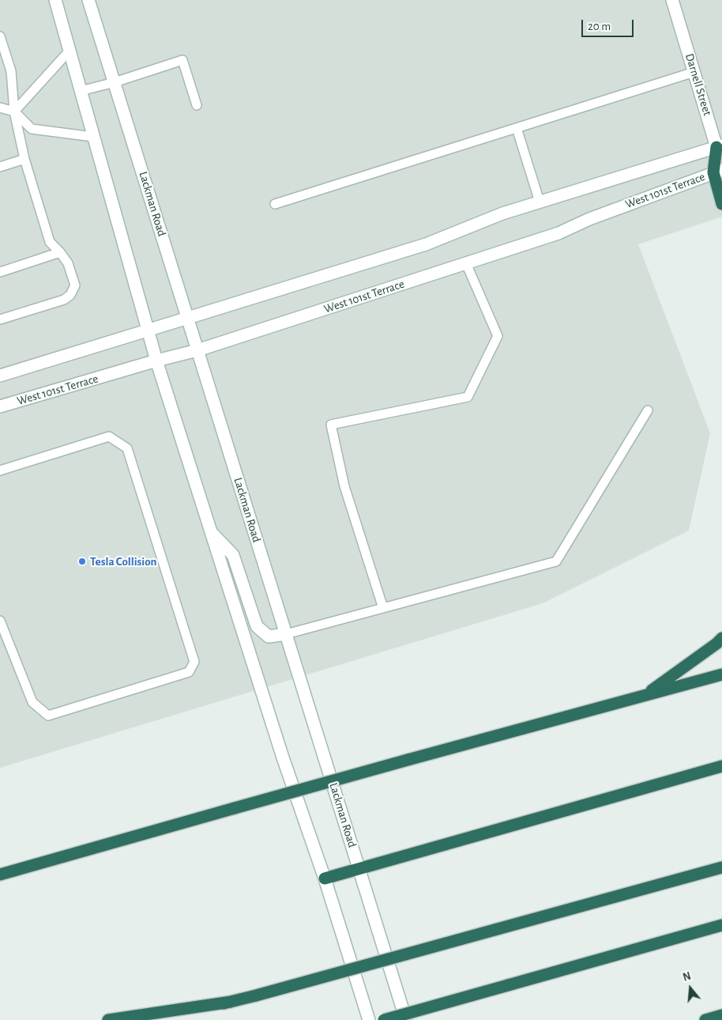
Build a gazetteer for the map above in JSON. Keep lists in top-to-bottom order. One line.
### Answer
{"streets":{"main road":["Darnell Street","West 101st Terrace","Lackman Road"]},"crossings":[["Darnell Street","West 101st Terrace"],["West 101st Terrace","Lackman Road"]],"places":["Tesla Collision"],"scale_bar":"20 m","north":"top"}
